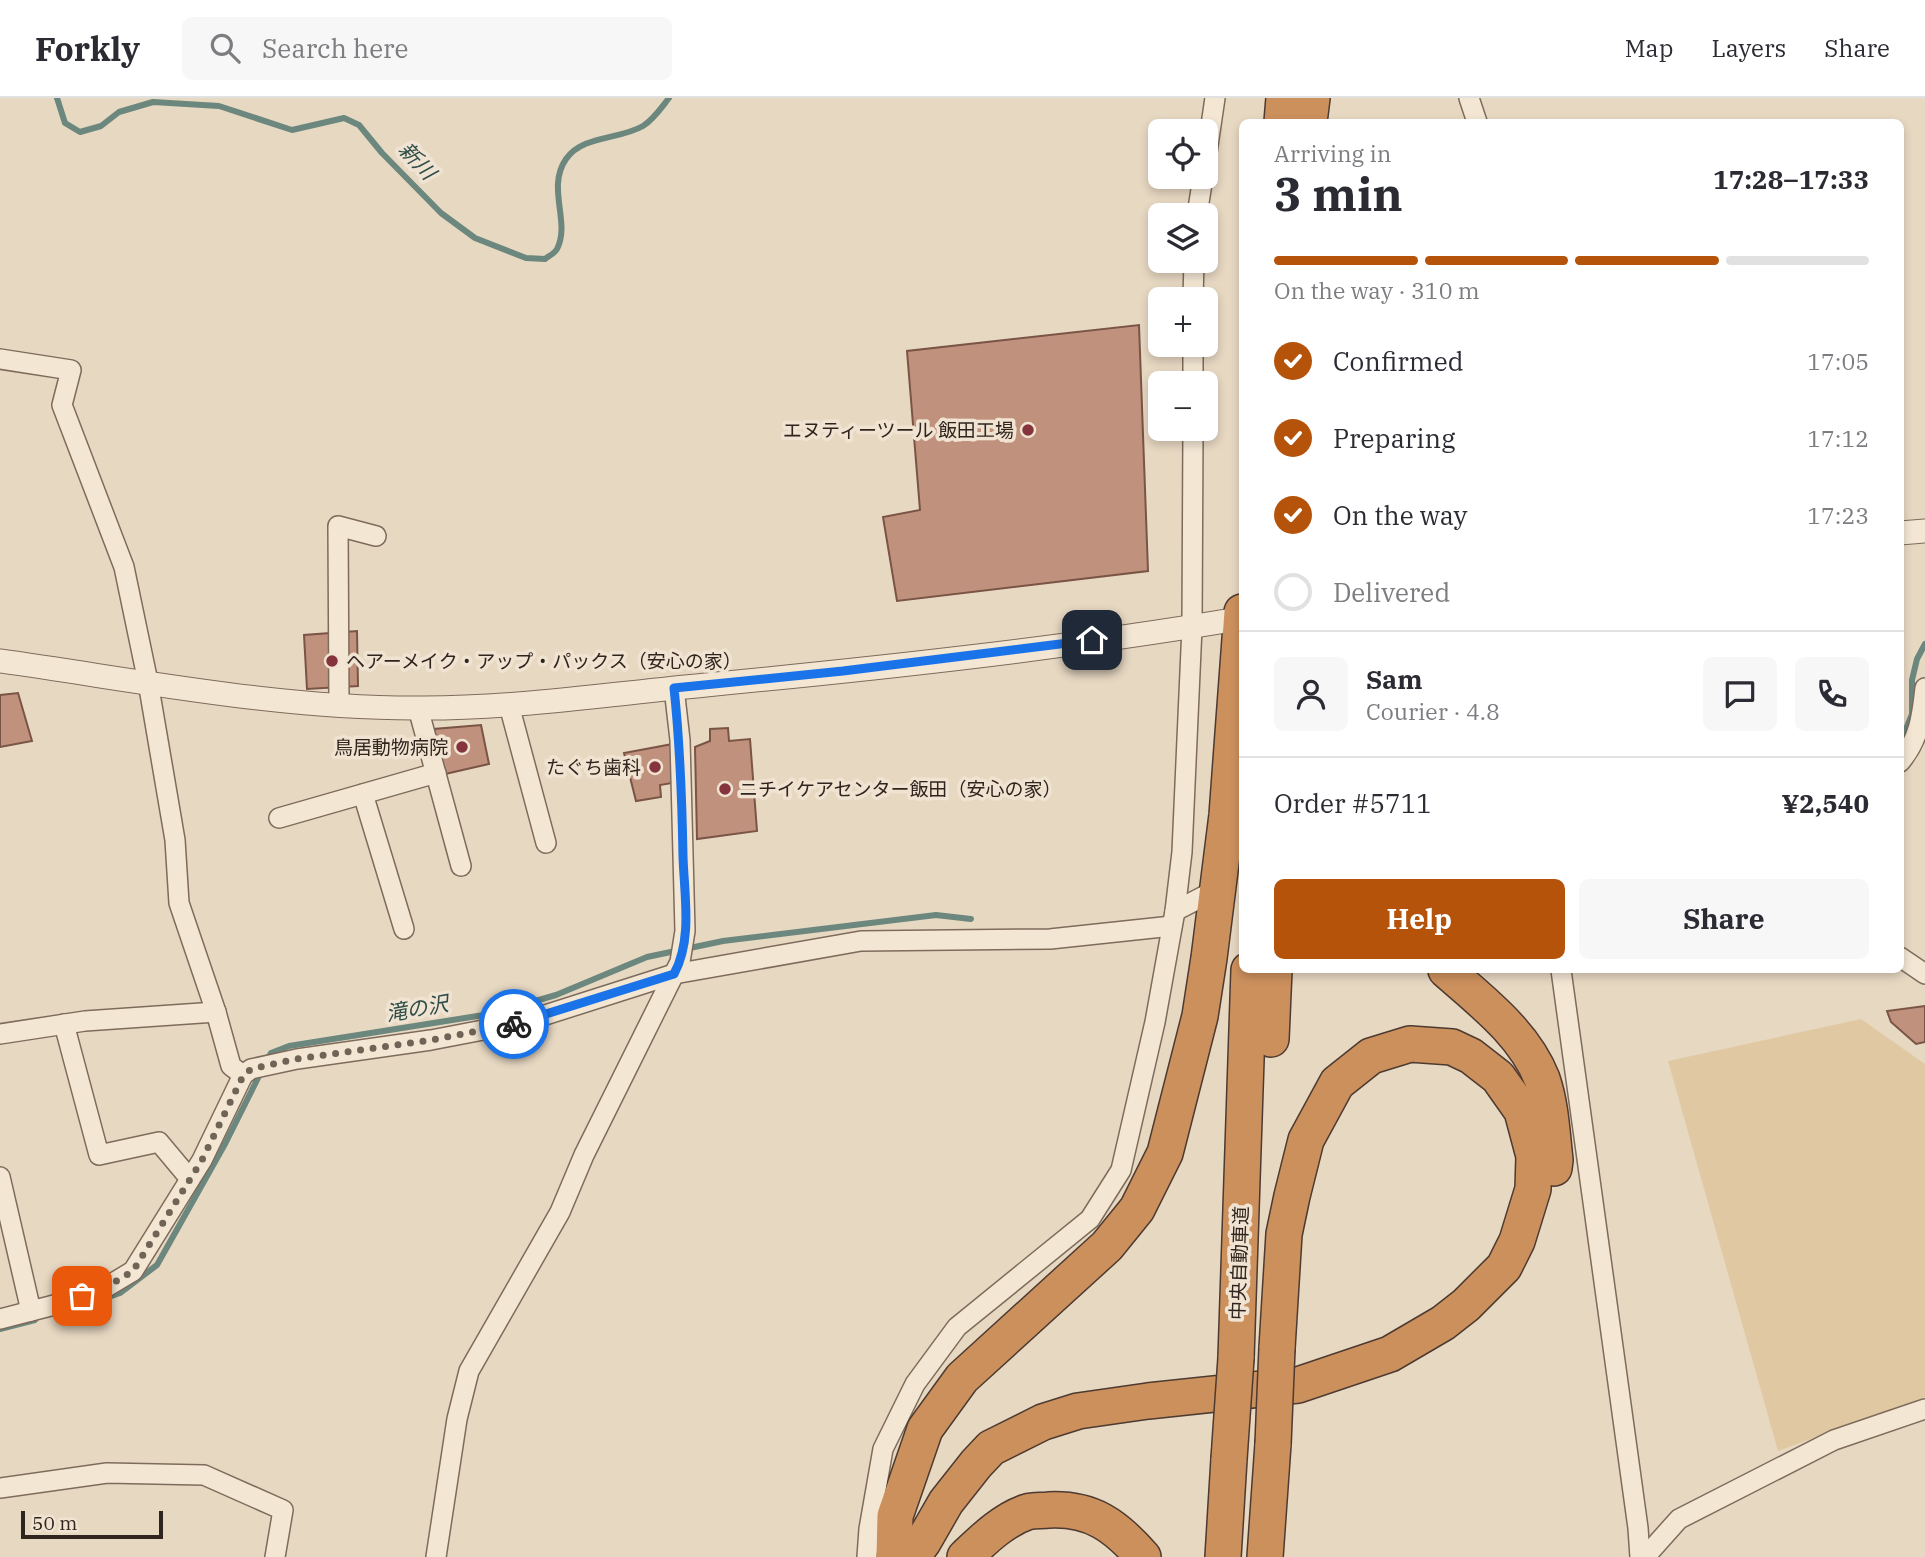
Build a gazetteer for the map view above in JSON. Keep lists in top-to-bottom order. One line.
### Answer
{"streets":{"highway":["中央自動車道"]},"water":["新川","滝の沢"],"places":["エヌティーツール 飯田工場","ヘアーメイク・アップ・パックス（安心の家）","鳥居動物病院","たぐち歯科","ニチイケアセンター飯田（安心の家）"],"scale_bar":"50 m","page":{"header":"Forkly","search":"Search here","nav":["Map","Layers","Share"],"map_buttons":["+","−"],"heading":["3 min","Arriving in","17:28–17:33"],"panel":["Sam","Courier · 4.8","Order #5711","¥2,540"],"bar":"On the way · 310 m","list":[["Confirmed","17:05"],["Preparing","17:12"],["On the way","17:23"],"Delivered"],"buttons":["Help","Share"],"scale":"50 m"}}
